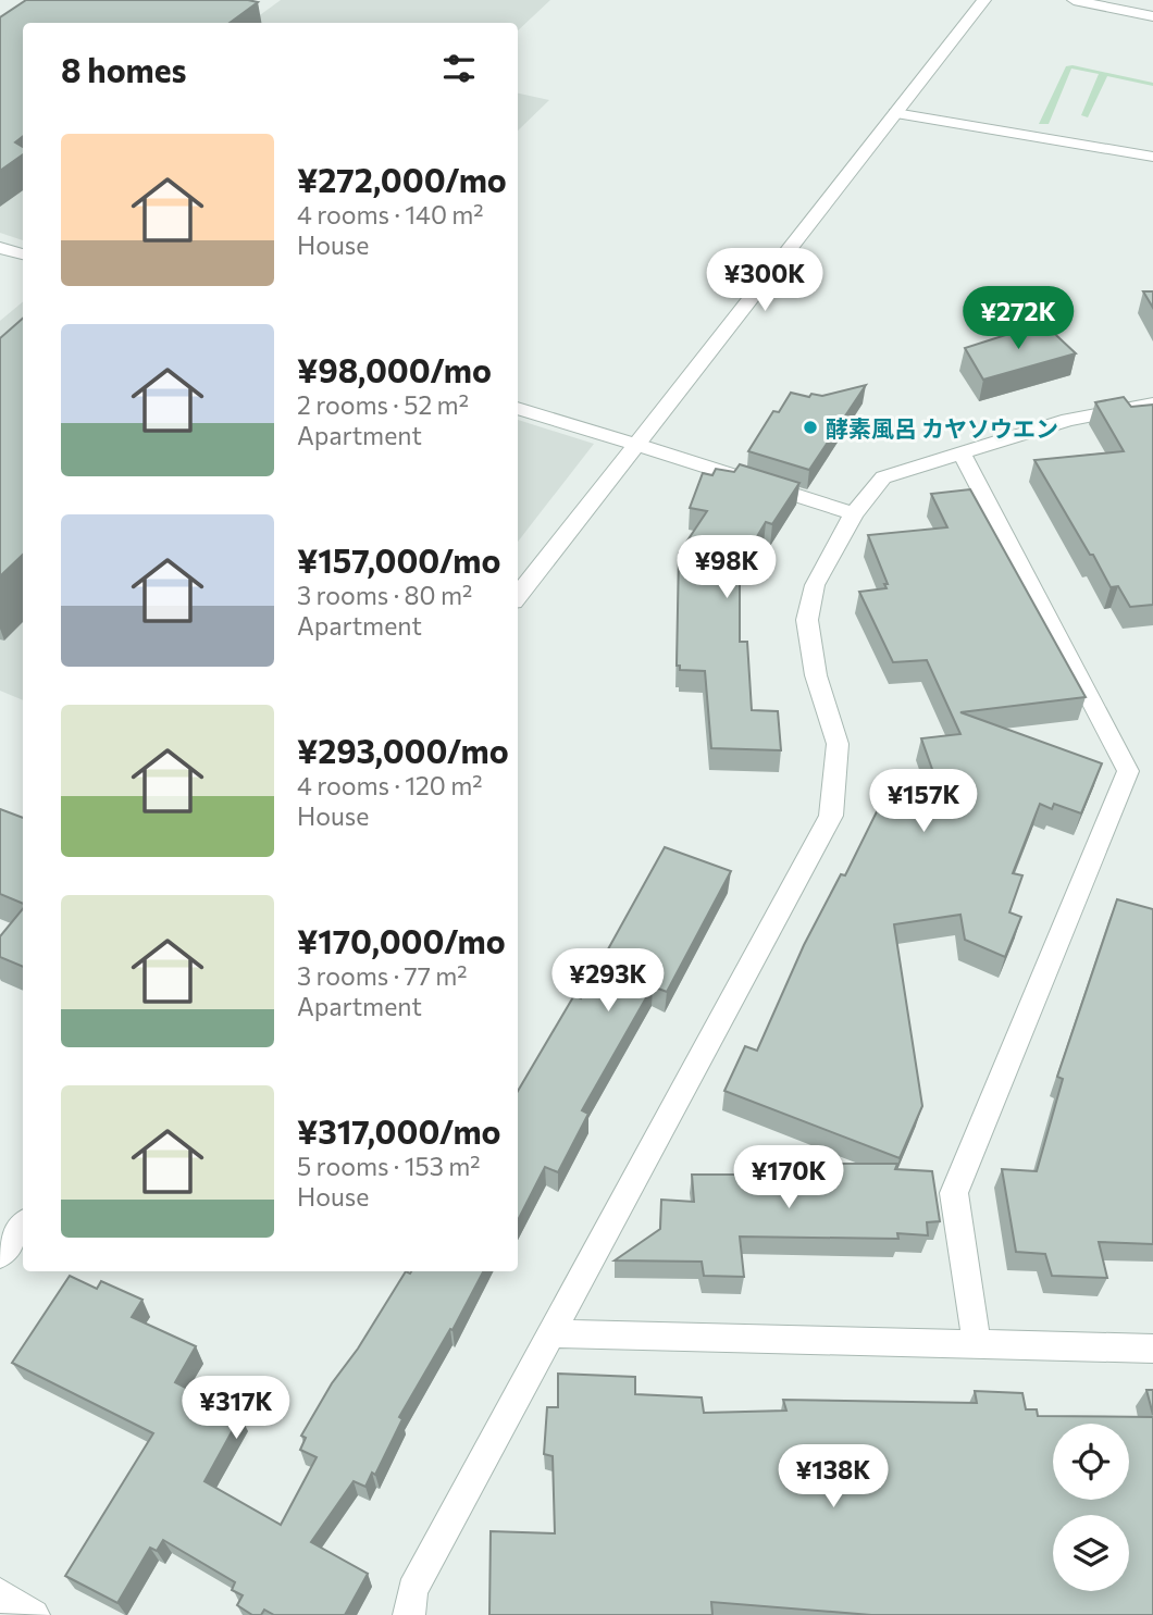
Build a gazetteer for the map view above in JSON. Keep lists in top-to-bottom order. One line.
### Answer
{"places":["酵素風呂 カヤソウエン"],"page":{"heading":"8 homes","list":[{"name":"¥272,000/mo","note":"4 rooms · 140 m² · House"},{"name":"¥98,000/mo","note":"2 rooms · 52 m² · Apartment"},{"name":"¥157,000/mo","note":"3 rooms · 80 m² · Apartment"},{"name":"¥293,000/mo","note":"4 rooms · 120 m² · House"},{"name":"¥170,000/mo","note":"3 rooms · 77 m² · Apartment"},{"name":"¥317,000/mo","note":"5 rooms · 153 m² · House"}],"price":["¥300K","¥272K","¥98K","¥157K","¥293K","¥170K","¥317K","¥138K"]}}
